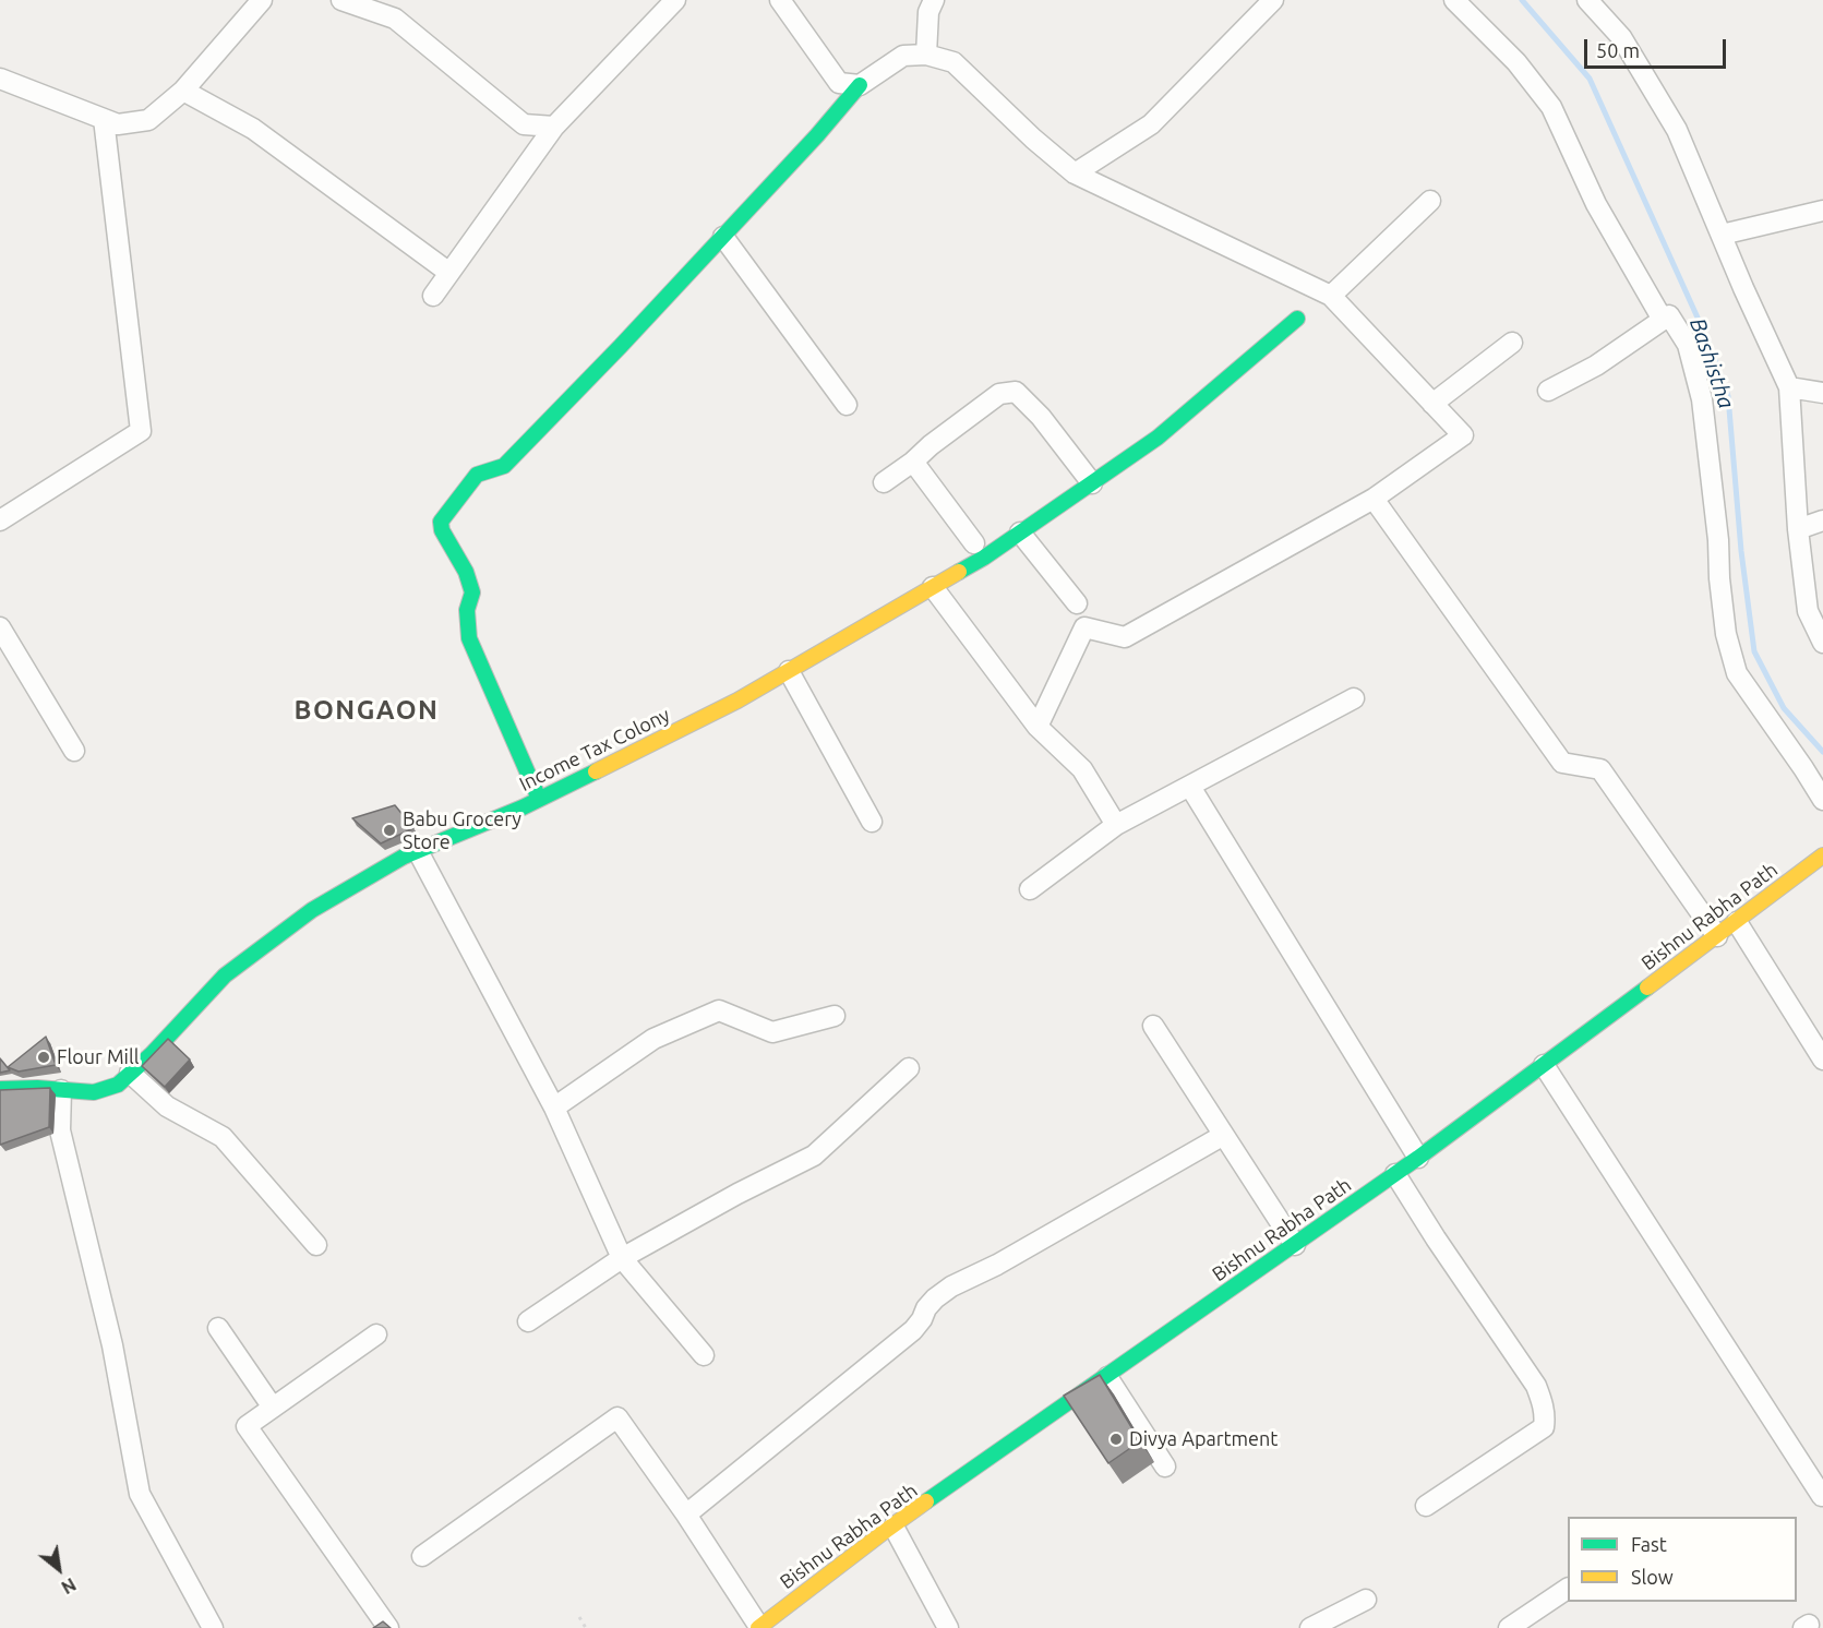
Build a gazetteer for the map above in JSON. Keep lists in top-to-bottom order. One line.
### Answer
{"streets":{"street":["Income Tax Colony","Bishnu Rabha Path"]},"districts":["BONGAON"],"water":["Bashistha"],"places":["Babu Grocery Store","Flour Mill","Divya Apartment"],"legend":["Fast","Slow"],"scale_bar":"50 m","north":"bottom right"}
